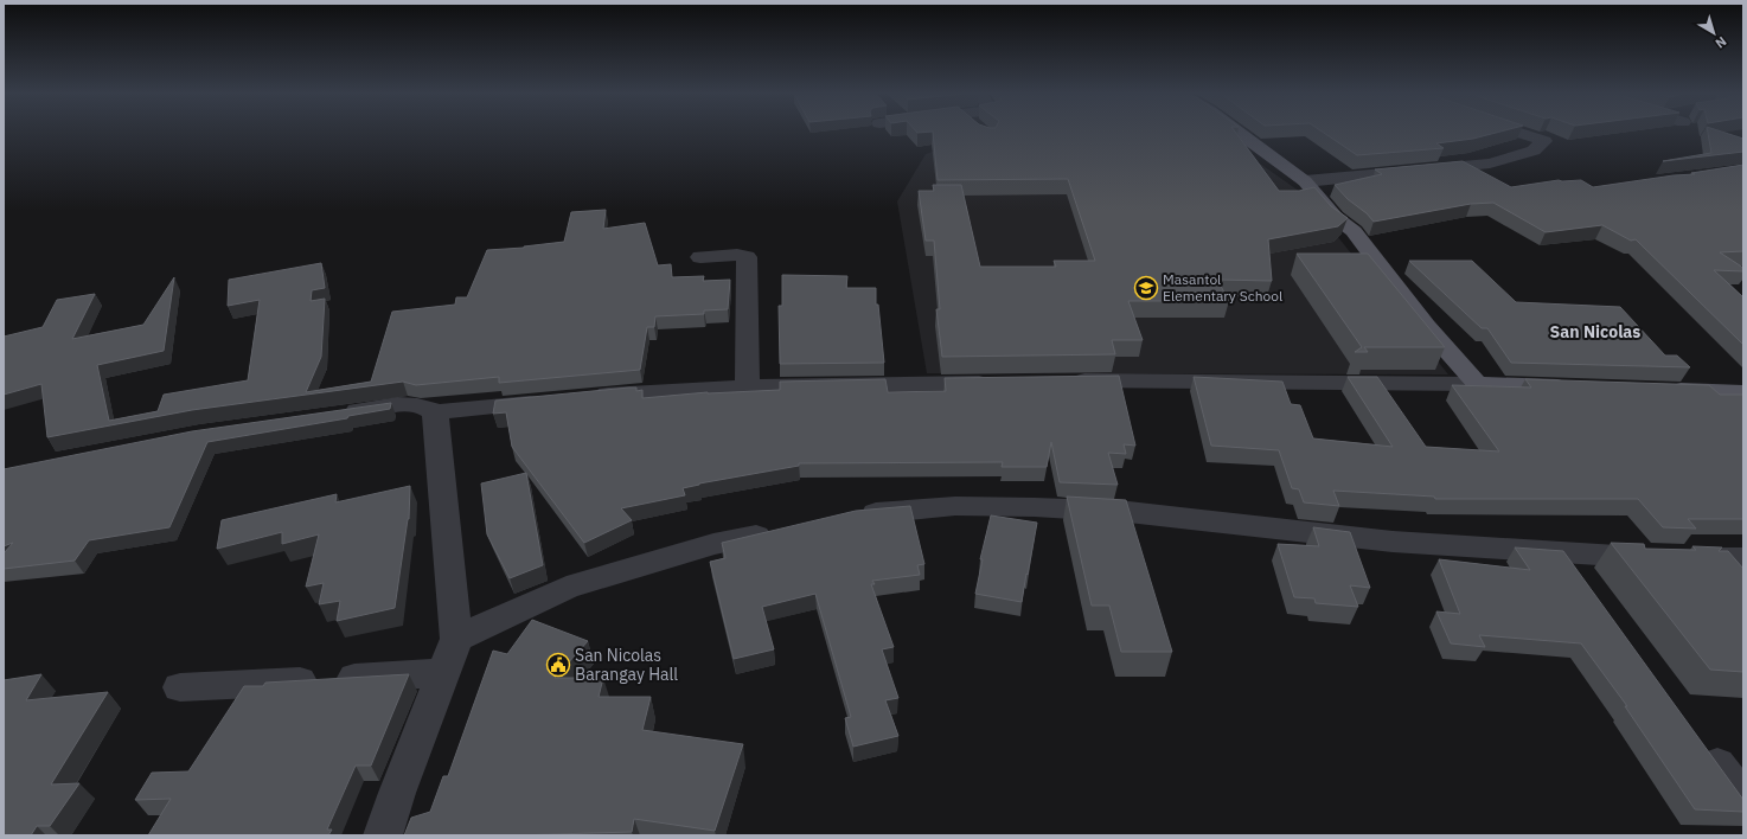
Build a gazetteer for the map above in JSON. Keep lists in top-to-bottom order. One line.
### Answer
{"districts":["San Nicolas"],"places":{"school or university":["Masantol Elementary School"],"public building":["San Nicolas Barangay Hall"]},"north":"bottom right"}
